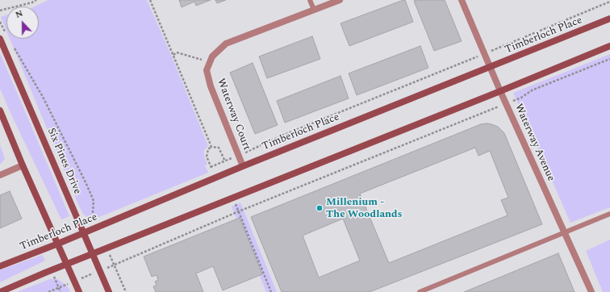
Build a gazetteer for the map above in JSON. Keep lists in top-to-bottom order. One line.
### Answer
{"streets":{"street":["Timberloch Place","Waterway Court","Waterway Avenue","Six Pines Drive"]},"crossings":[["Timberloch Place","Waterway Court"],["Timberloch Place","Waterway Avenue"],["Timberloch Place","Six Pines Drive"]],"places":["Millenium - The Woodlands"],"north":"top"}
